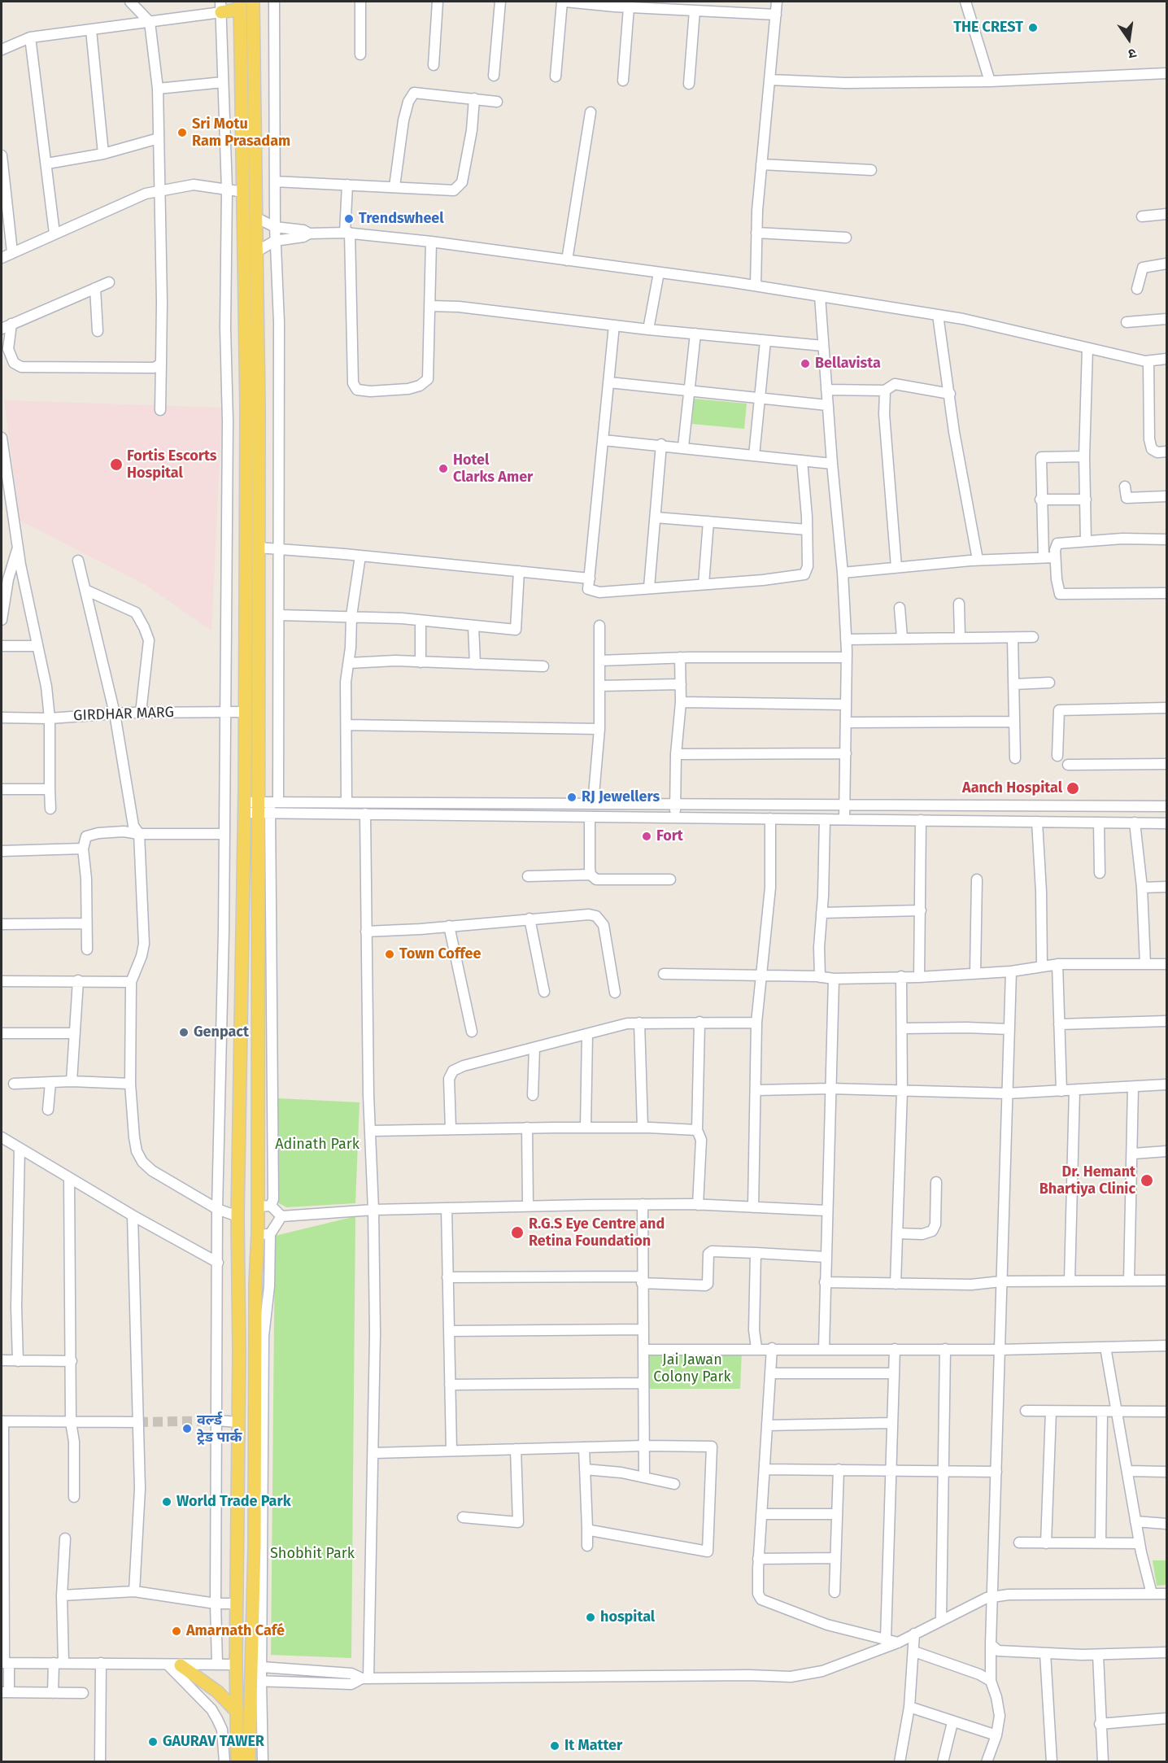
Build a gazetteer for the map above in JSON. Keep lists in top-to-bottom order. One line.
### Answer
{"streets":{"street":["GIRDHAR MARG"]},"parks":["Adinath Park","Jai Jawan Colony Park","Shobhit Park"],"places":["THE CREST","Sri Motu Ram Prasadam","Trendswheel","Bellavista","Fortis Escorts Hospital","Hotel Clarks Amer","Aanch Hospital","RJ Jewellers","Fort","Town Coffee","Genpact","Dr. Hemant Bhartiya Clinic","R.G.S Eye Centre and Retina Foundation","वर्ल्ड ट्रेड पार्क","World Trade Park","hospital","Amarnath Café","GAURAV TAWER","It Matter"],"north":"bottom"}
